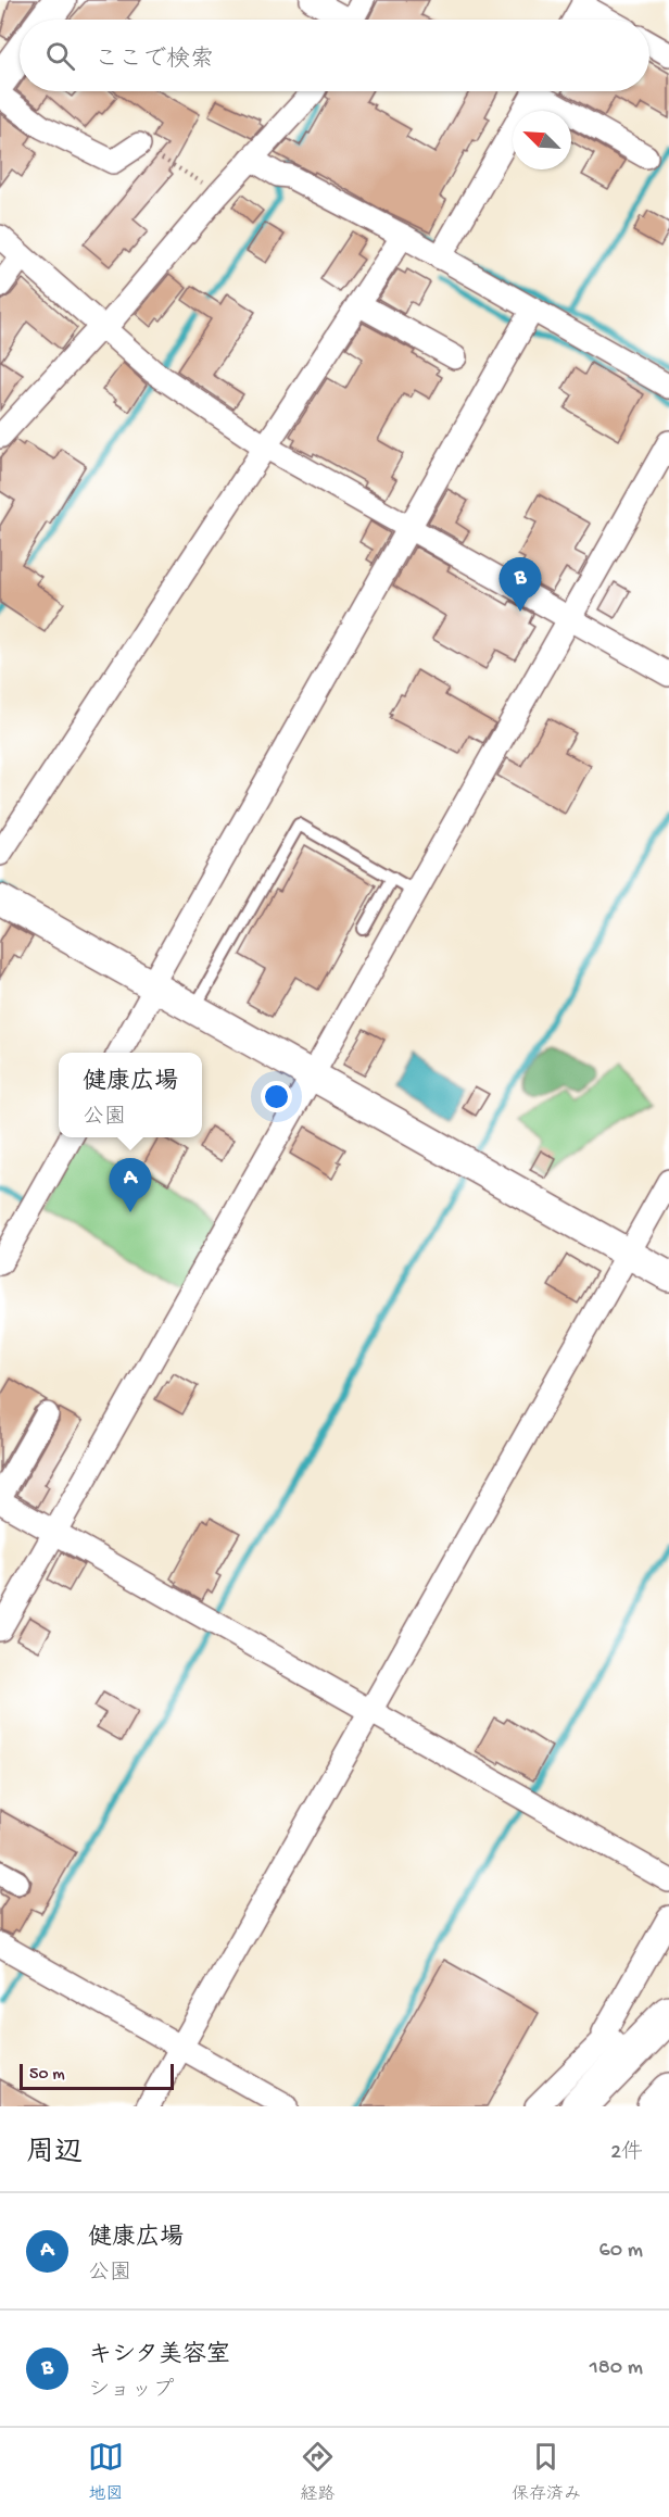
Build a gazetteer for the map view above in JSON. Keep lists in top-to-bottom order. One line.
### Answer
{"scale_bar":"50 m","north":"top left","page":{"search":"ここで検索","pins":["B","A"],"popup":["健康広場","公園"],"scale":"50 m","heading":["周辺","2件"],"list":[{"mark":"A","name":"健康広場","note":"公園","value":"60 m"},{"mark":"B","name":"キシタ美容室","note":"ショップ","value":"180 m"}],"nav":["地図","経路","保存済み"]}}
